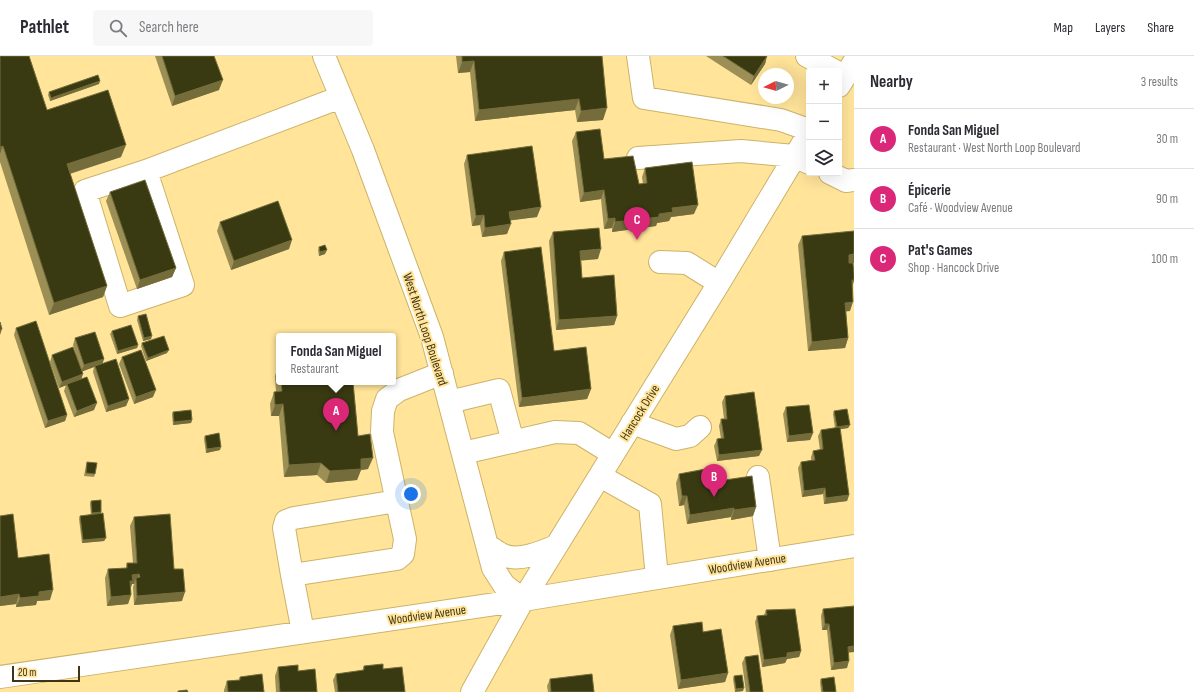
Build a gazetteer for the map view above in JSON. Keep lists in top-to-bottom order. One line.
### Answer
{"streets":{"street":["West North Loop Boulevard","Hancock Drive","Woodview Avenue"]},"crossings":[["West North Loop Boulevard","Hancock Drive"],["West North Loop Boulevard","Woodview Avenue"],["Hancock Drive","Woodview Avenue"]],"scale_bar":"20 m","north":"left","page":{"header":"Pathlet","search":"Search here","nav":["Map","Layers","Share"],"heading":["Nearby","3 results"],"map_buttons":["+","−"],"list":[{"mark":"A","name":"Fonda San Miguel","note":"Restaurant · West North Loop Boulevard","value":"30 m"},{"mark":"B","name":"Épicerie","note":"Café · Woodview Avenue","value":"90 m"},{"mark":"C","name":"Pat's Games","note":"Shop · Hancock Drive","value":"100 m"}],"pins":["C","A","B"],"popup":["Fonda San Miguel","Restaurant"],"scale":"20 m"}}
